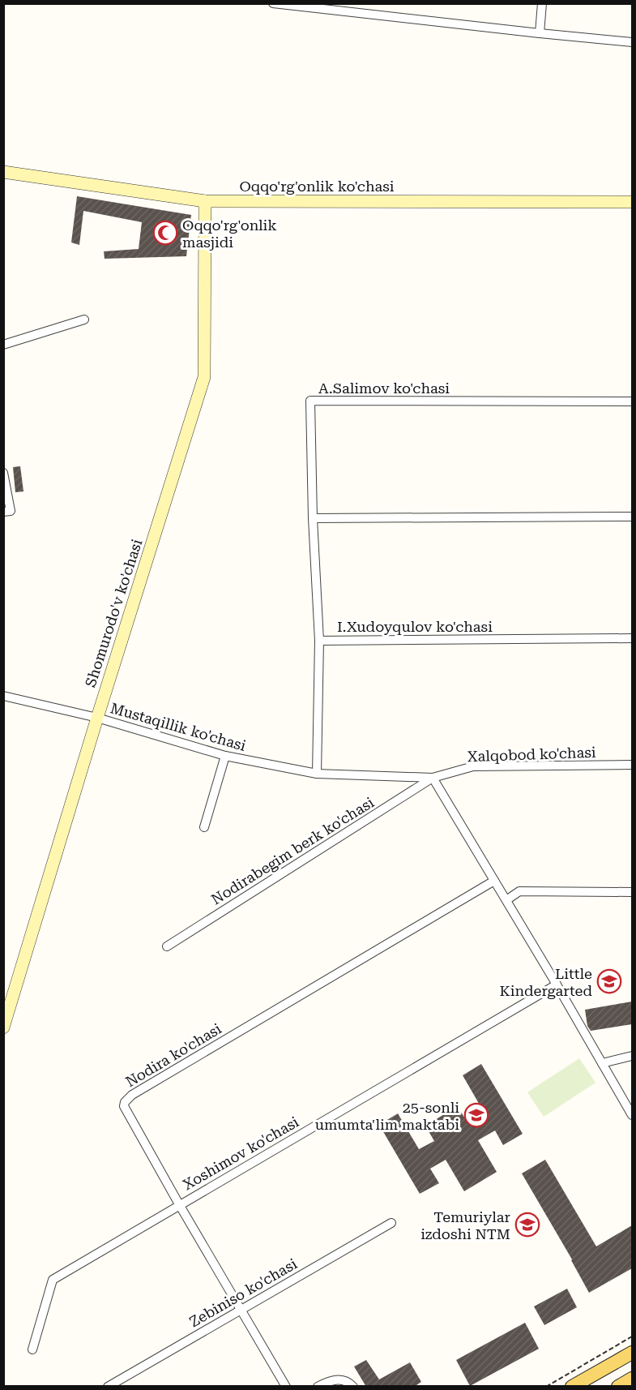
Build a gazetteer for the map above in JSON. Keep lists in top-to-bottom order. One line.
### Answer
{"streets":{"street":["Oqqo'rg'onlik ko'chasi","A.Salimov ko'chasi","Shomurodo'v ko'chasi","I.Xudoyqulov ko'chasi","Mustaqillik ko'chasi","Xalqobod ko'chasi","Nodirabegim berk ko'chasi","Nodira ko'chasi","Xoshimov ko'chasi","Zebiniso ko'chasi"]},"crossings":[["Oqqo'rg'onlik ko'chasi","Shomurodo'v ko'chasi"],["A.Salimov ko'chasi","I.Xudoyqulov ko'chasi"],["Shomurodo'v ko'chasi","Mustaqillik ko'chasi"],["Mustaqillik ko'chasi","Xalqobod ko'chasi"],["Mustaqillik ko'chasi","Nodirabegim berk ko'chasi"],["Xalqobod ko'chasi","Nodirabegim berk ko'chasi"],["Nodira ko'chasi","Xoshimov ko'chasi"],["Nodira ko'chasi","Zebiniso ko'chasi"]],"places":{"mosque":["Oqqo'rg'onlik masjidi"],"school or university":["Little Kindergarted","25-sonli umumta'lim maktabi","Temuriylar izdoshi NTM"]}}
